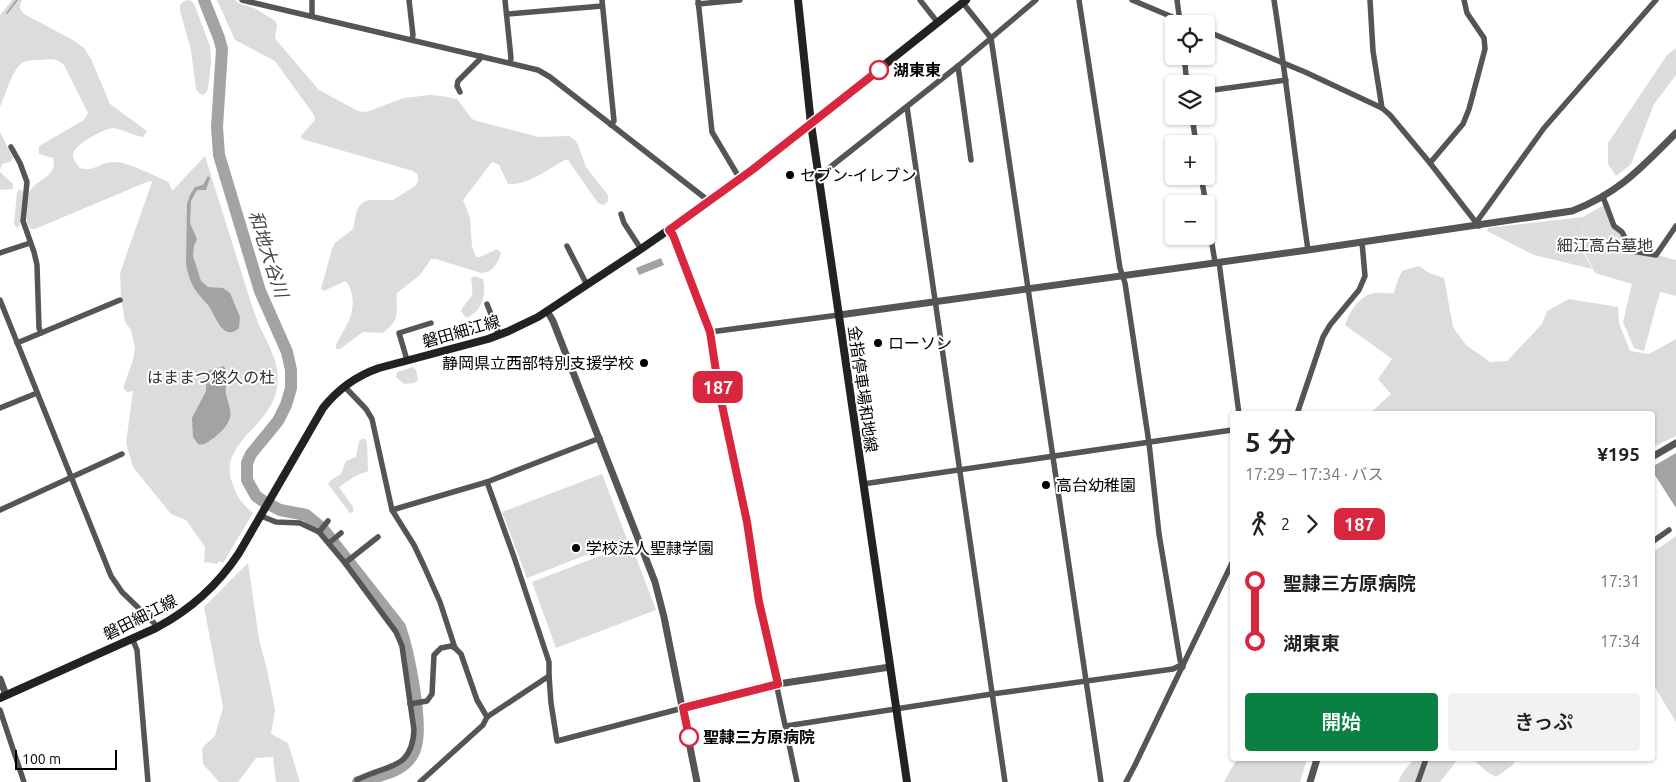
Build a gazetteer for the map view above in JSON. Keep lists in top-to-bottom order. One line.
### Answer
{"streets":{"main road":["磐田細江線","金指停車場和地線"]},"crossings":[["磐田細江線","金指停車場和地線"]],"water":["和地大谷川"],"parks":["細江高台墓地","はままつ悠久の杜"],"places":["湖東東","セブン-イレブン","ローソン","静岡県立西部特別支援学校","高台幼稚園","学校法人聖隷学園","聖隷三方原病院"],"lines":["bus line 187"],"scale_bar":"100 m","page":{"on_map":"187","map_buttons":["+","−"],"heading":["5 分","17:29 – 17:34 · バス","¥195"],"legs":["2","187"],"list":[{"name":"聖隷三方原病院","value":"17:31"},{"name":"湖東東","value":"17:34"}],"buttons":["開始","きっぷ"],"scale":"100 m"}}
